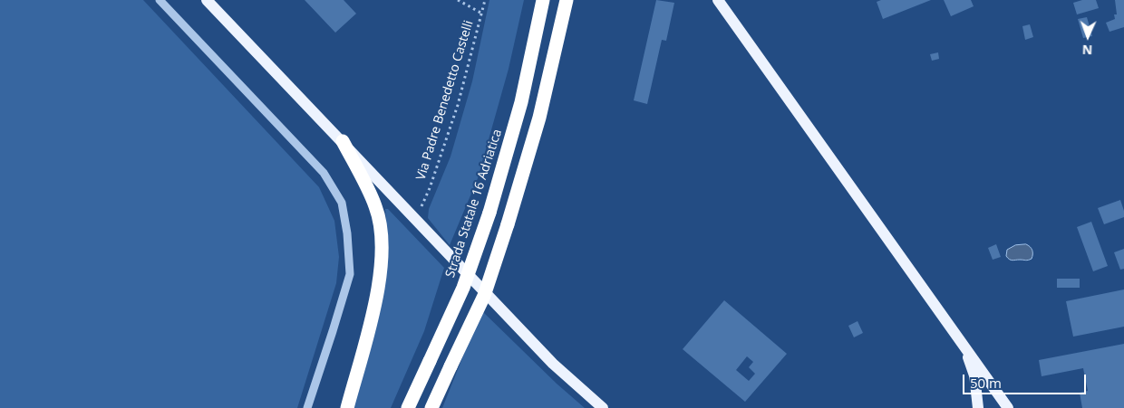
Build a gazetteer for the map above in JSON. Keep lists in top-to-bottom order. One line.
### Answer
{"streets":{"highway":["Strada Statale 16 Adriatica"],"path":["Via Padre Benedetto Castelli"]},"scale_bar":"50 m","north":"bottom"}
